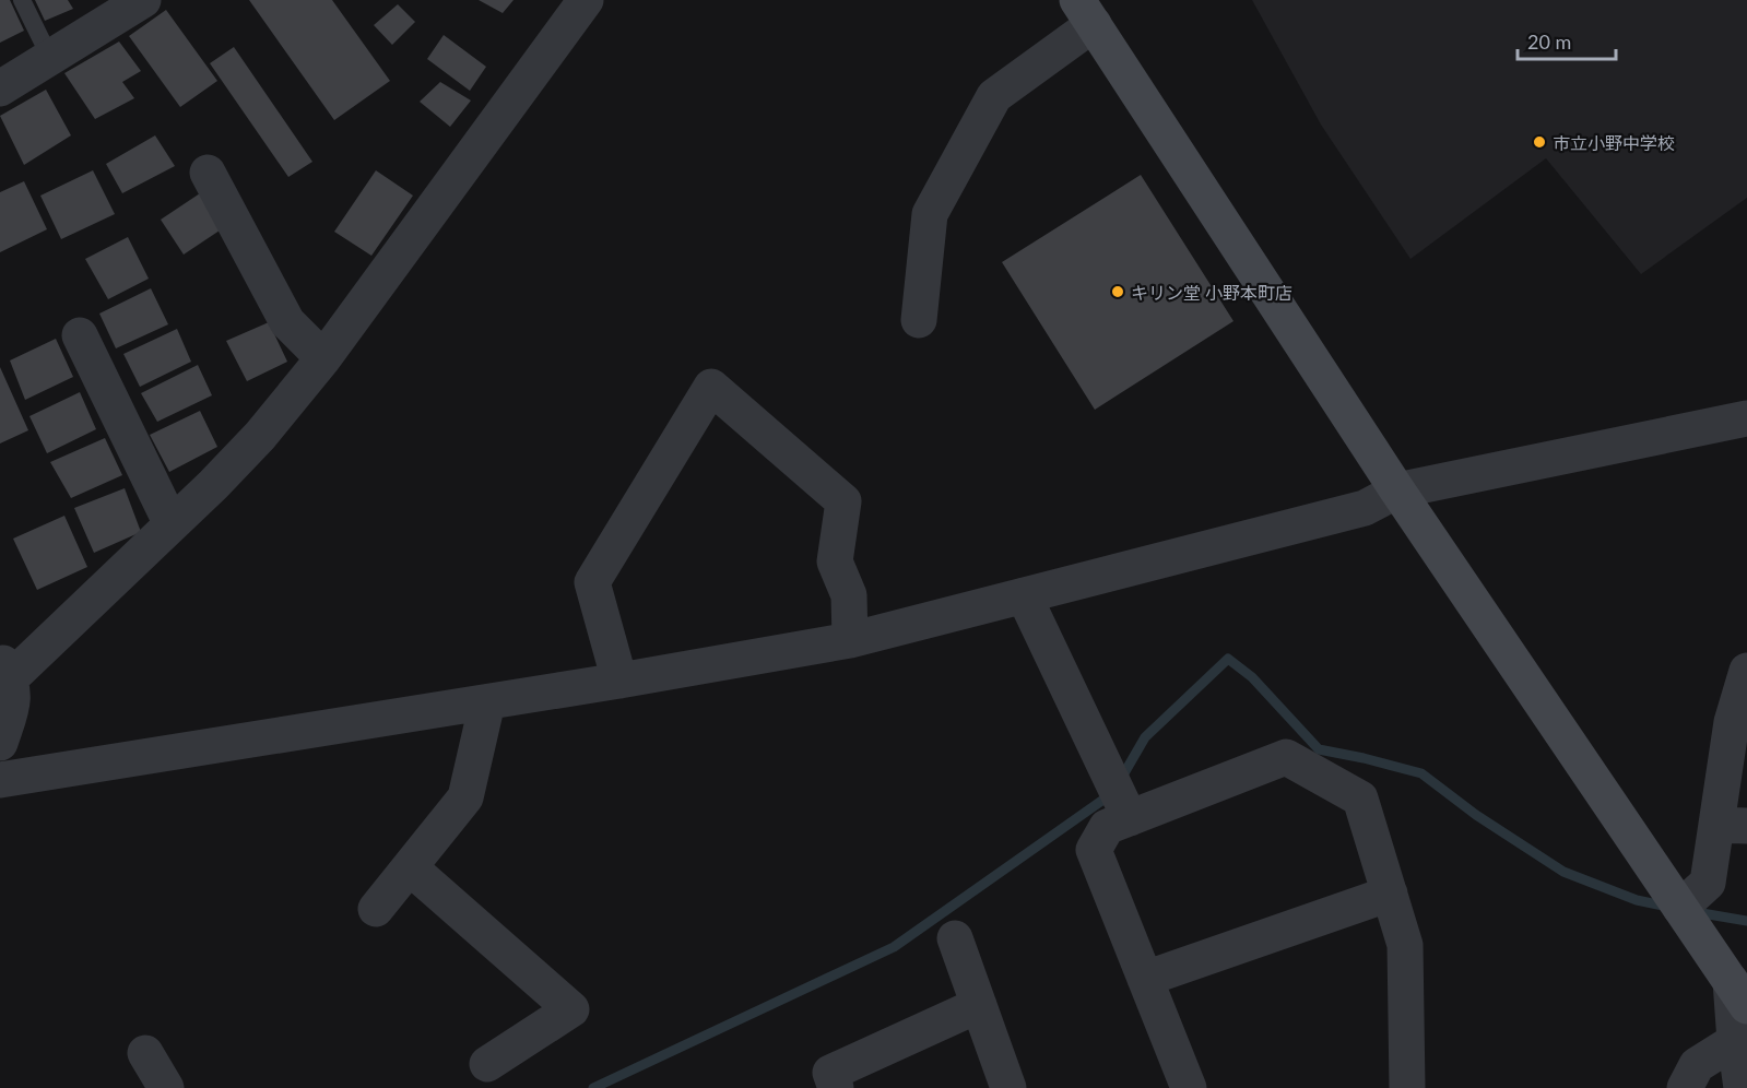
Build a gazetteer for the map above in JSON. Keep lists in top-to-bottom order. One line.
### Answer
{"places":["市立小野中学校","キリン堂 小野本町店"],"scale_bar":"20 m"}
